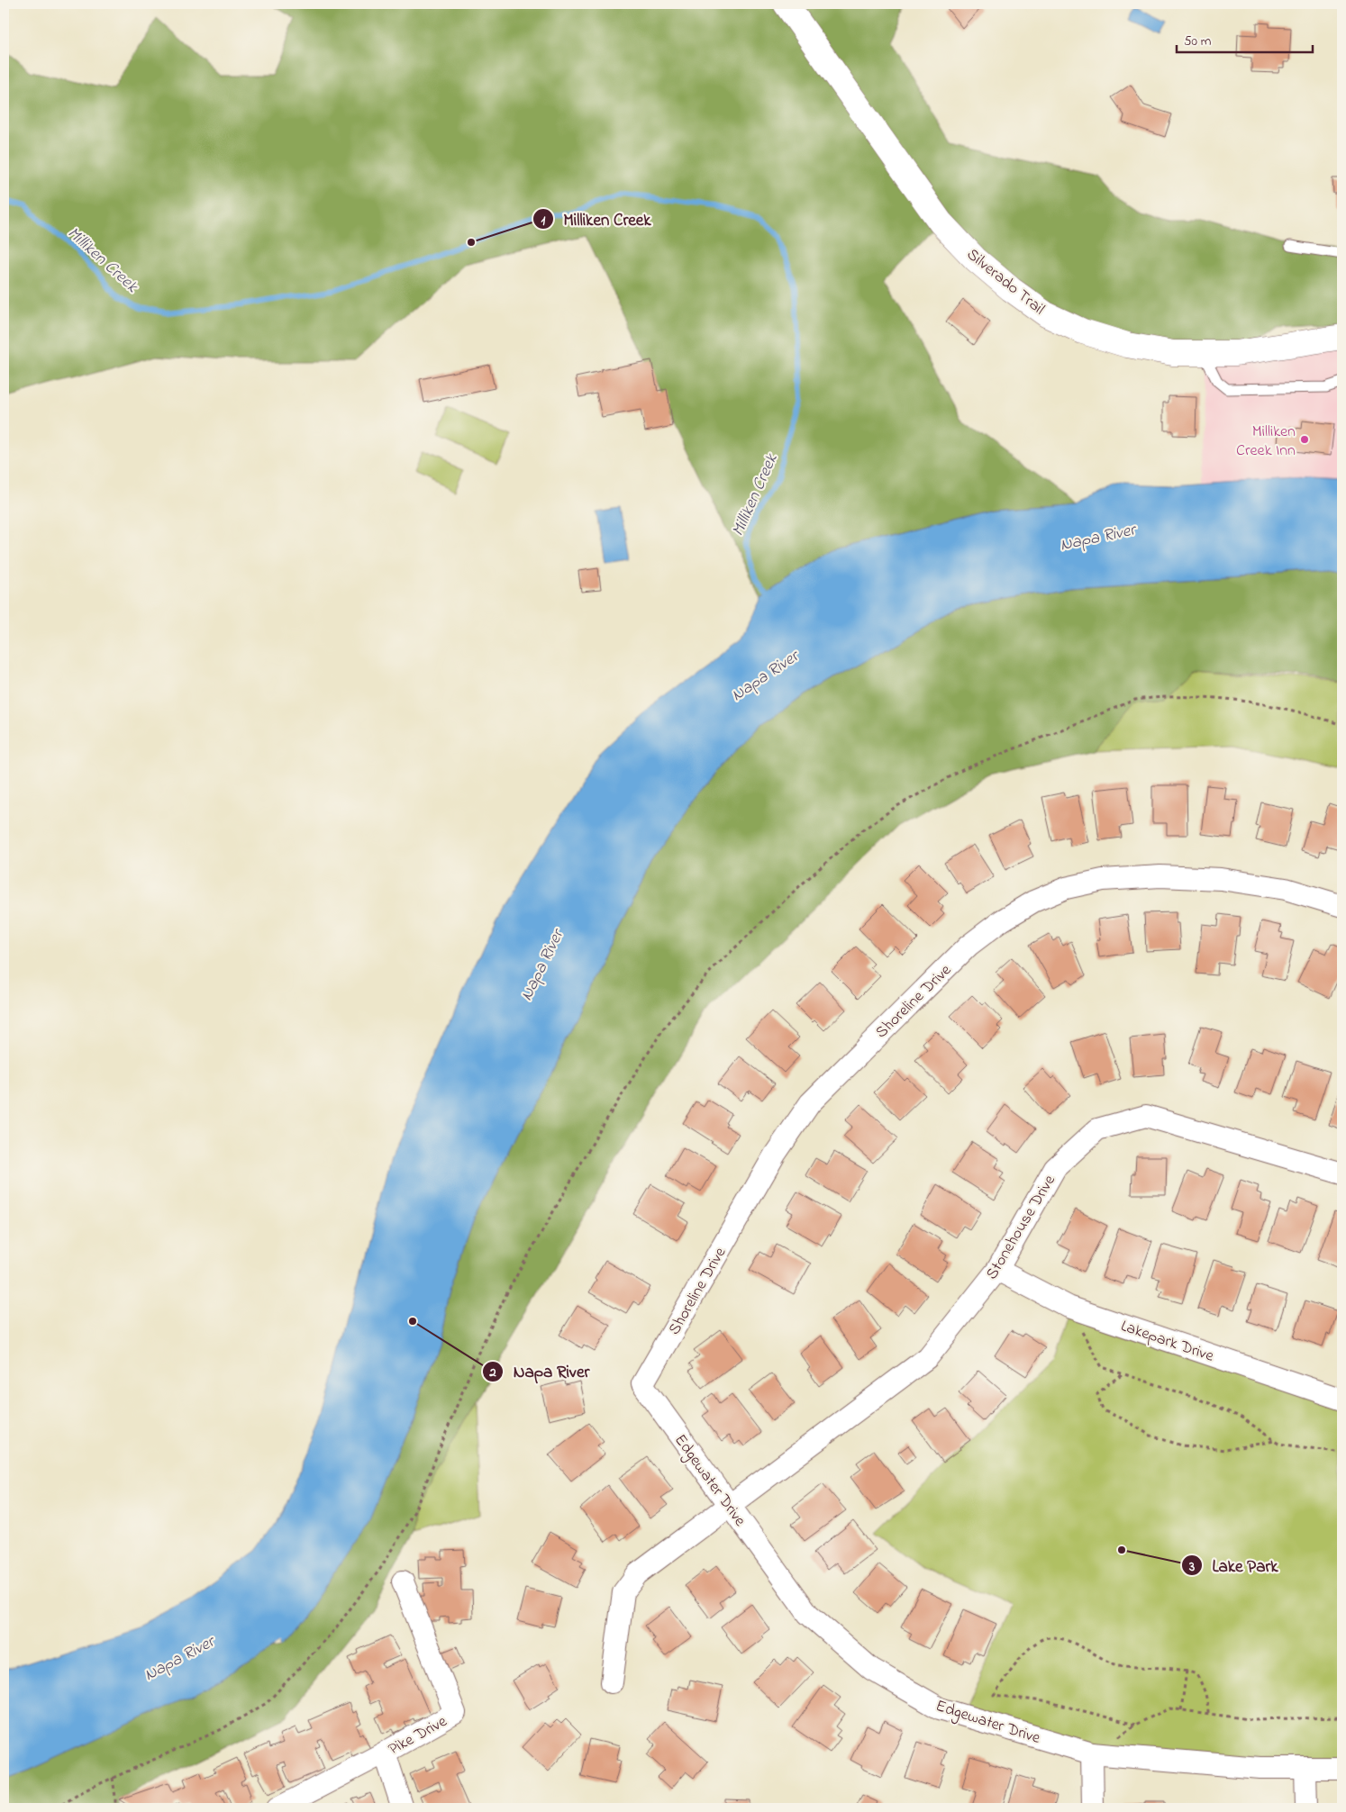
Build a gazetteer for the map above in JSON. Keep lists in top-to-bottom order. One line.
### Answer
{"streets":{"main road":["Silverado Trail"],"street":["Shoreline Drive","Stonehouse Drive","Lakepark Drive","Edgewater Drive","Pike Drive"]},"crossings":[["Shoreline Drive","Edgewater Drive"],["Stonehouse Drive","Lakepark Drive"],["Stonehouse Drive","Edgewater Drive"]],"water":["Milliken Creek","Napa River"],"places":["Milliken Creek","Milliken Creek Inn","Napa River","Lake Park"],"scale_bar":"50 m"}
